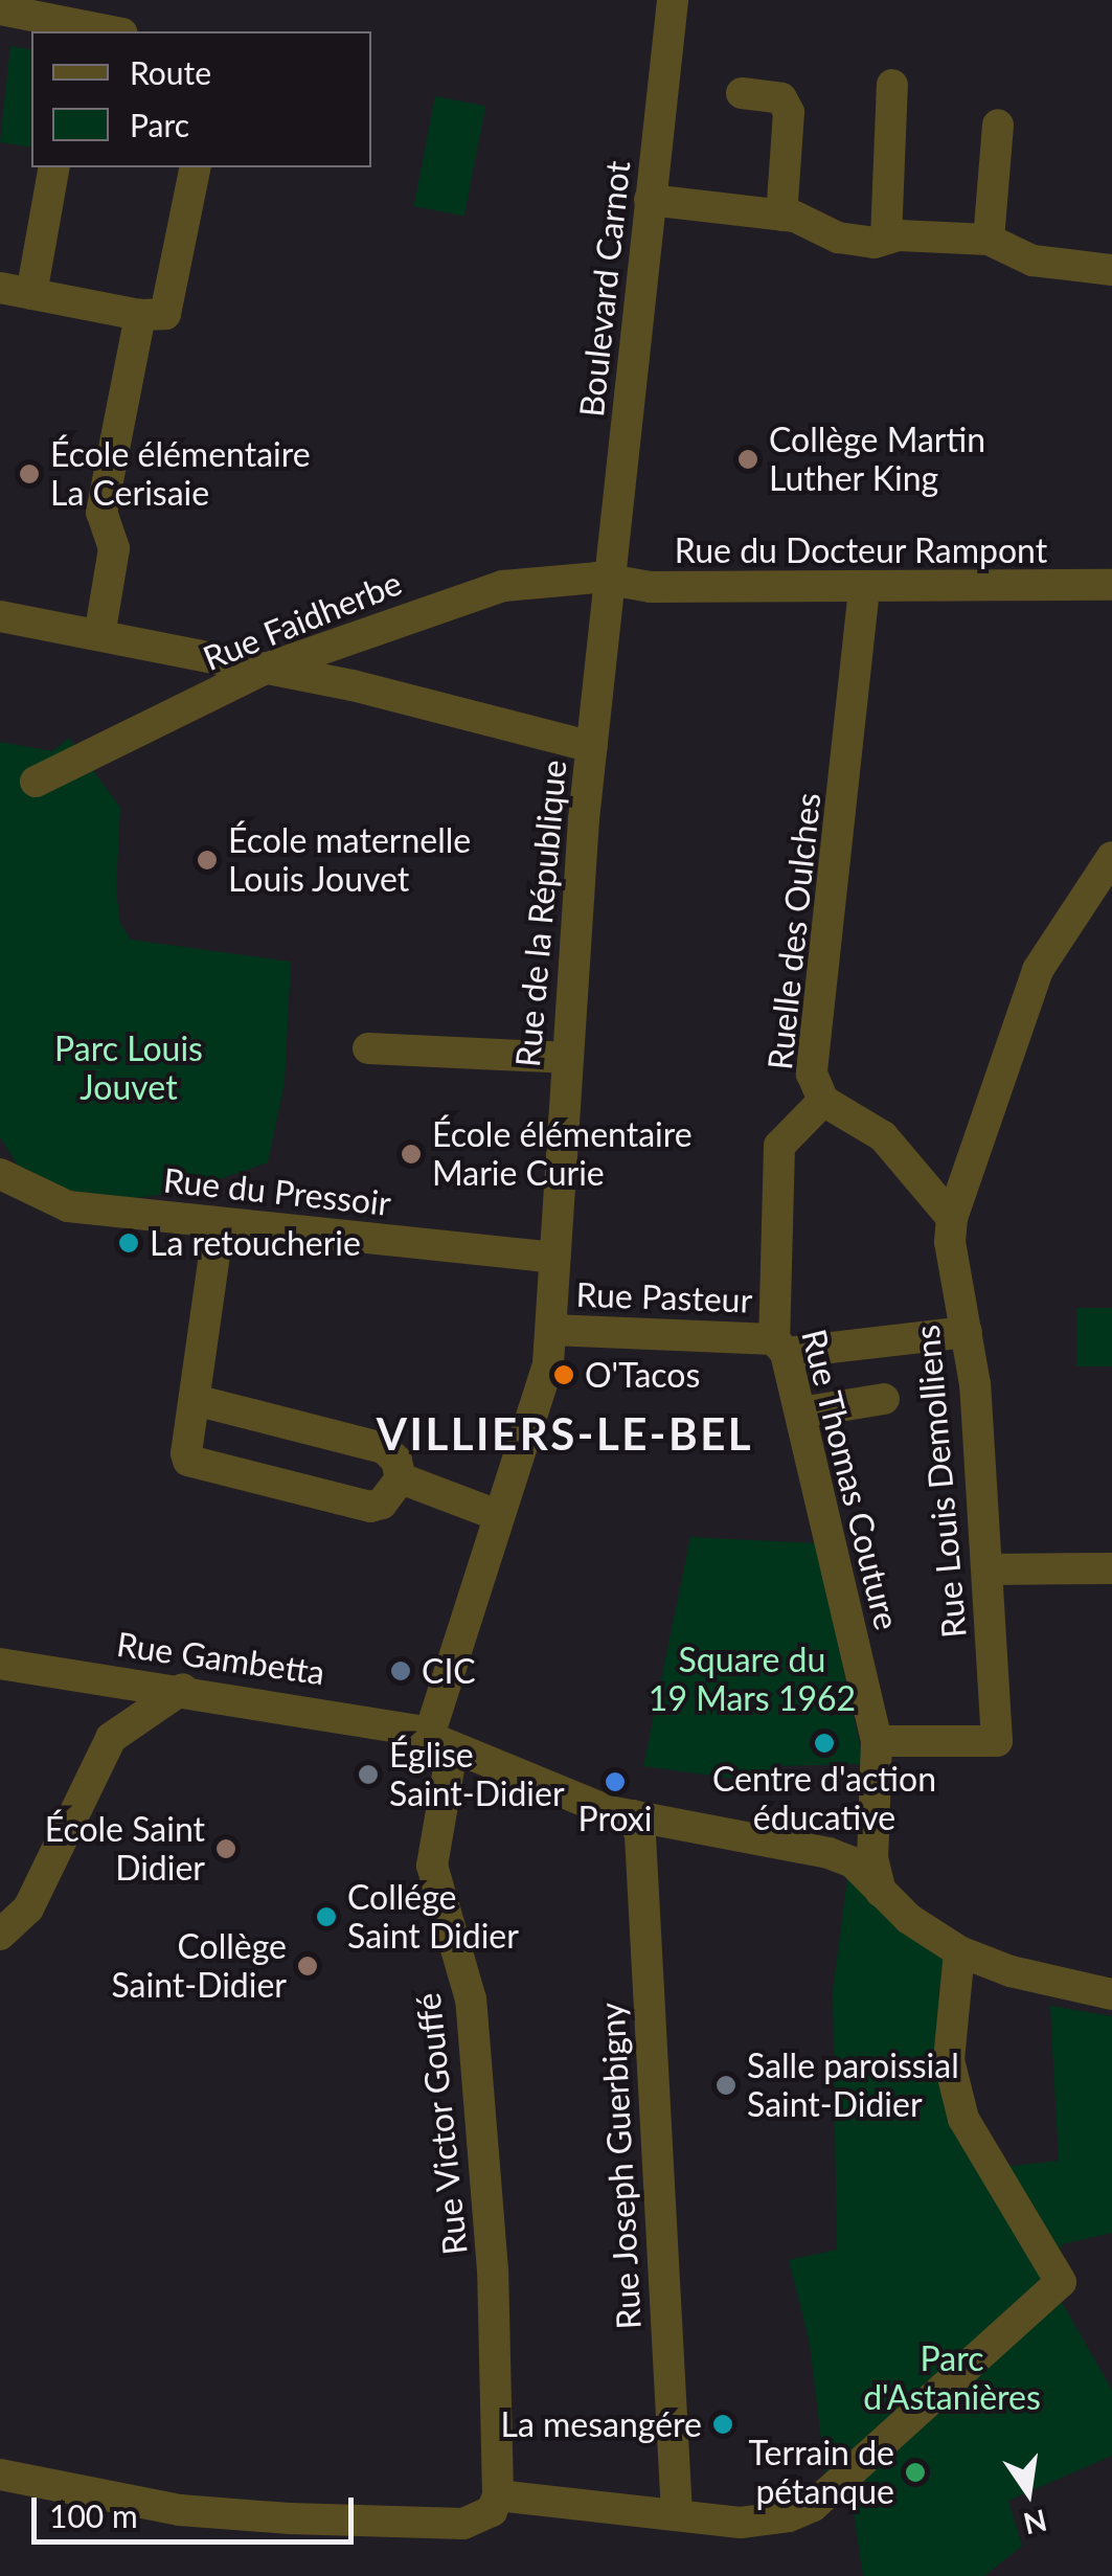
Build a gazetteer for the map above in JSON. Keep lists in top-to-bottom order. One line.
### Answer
{"streets":{"street":["Boulevard Carnot","Rue du Docteur Rampont","Rue Faidherbe","Rue de la République","Ruelle des Oulches","Rue du Pressoir","Rue Pasteur","Rue Thomas Couture","Rue Louis Demolliens","Rue Gambetta","Rue Victor Gouffé","Rue Joseph Guerbigny"]},"crossings":[["Boulevard Carnot","Rue du Docteur Rampont"],["Boulevard Carnot","Rue Faidherbe"],["Boulevard Carnot","Rue de la République"],["Rue du Docteur Rampont","Rue Faidherbe"],["Rue du Docteur Rampont","Rue de la République"],["Rue du Docteur Rampont","Ruelle des Oulches"],["Rue Faidherbe","Rue de la République"],["Rue de la République","Rue du Pressoir"],["Rue de la République","Rue Pasteur"],["Rue de la République","Rue Gambetta"],["Rue de la République","Rue Victor Gouffé"],["Ruelle des Oulches","Rue Thomas Couture"],["Ruelle des Oulches","Rue Louis Demolliens"],["Rue Pasteur","Rue Thomas Couture"],["Rue Pasteur","Rue Louis Demolliens"],["Rue Thomas Couture","Rue Louis Demolliens"],["Rue Thomas Couture","Rue Gambetta"],["Rue Gambetta","Rue Victor Gouffé"],["Rue Gambetta","Rue Joseph Guerbigny"]],"districts":["VILLIERS-LE-BEL"],"parks":["Parc Louis Jouvet","Square du 19 Mars 1962","Parc d'Astanières"],"places":["Collège Martin Luther King","École élémentaire La Cerisaie","École maternelle Louis Jouvet","École élémentaire Marie Curie","La retoucherie","O'Tacos","CIC","Centre d'action éducative","Église Saint-Didier","Proxi","École Saint Didier","Collége Saint Didier","Collège Saint-Didier","Salle paroissial Saint-Didier","La mesangére","Terrain de pétanque"],"legend":["Route","Parc"],"scale_bar":"100 m","north":"bottom"}
